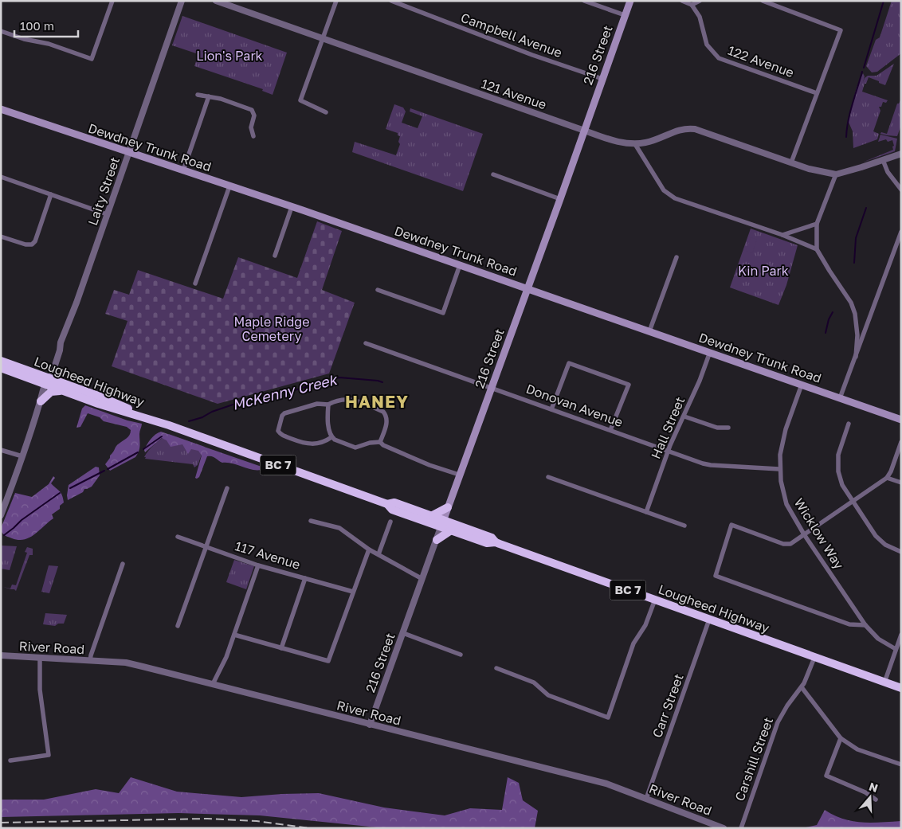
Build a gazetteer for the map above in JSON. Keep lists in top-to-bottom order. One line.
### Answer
{"streets":{"highway":["Lougheed Highway","BC 7"],"main road":["216 Street","Dewdney Trunk Road"],"street":["Campbell Avenue","122 Avenue","121 Avenue","Laity Street","Donovan Avenue","Hall Street","Wicklow Way","117 Avenue","River Road","Carr Street","Carshill Street"]},"crossings":[["Campbell Avenue","216 Street"],["216 Street","121 Avenue"],["216 Street","Dewdney Trunk Road"],["216 Street","Lougheed Highway"],["216 Street","Donovan Avenue"],["216 Street","River Road"],["Dewdney Trunk Road","Laity Street"],["Dewdney Trunk Road","Hall Street"],["Dewdney Trunk Road","Wicklow Way"],["Laity Street","Lougheed Highway"],["Lougheed Highway","Carr Street"],["Lougheed Highway","Carshill Street"],["Donovan Avenue","Hall Street"],["Donovan Avenue","Wicklow Way"],["River Road","Carr Street"]],"districts":["HANEY"],"water":["McKenny Creek"],"parks":["Lion's Park","Kin Park","Maple Ridge Cemetery"],"scale_bar":"100 m","north":"top"}
